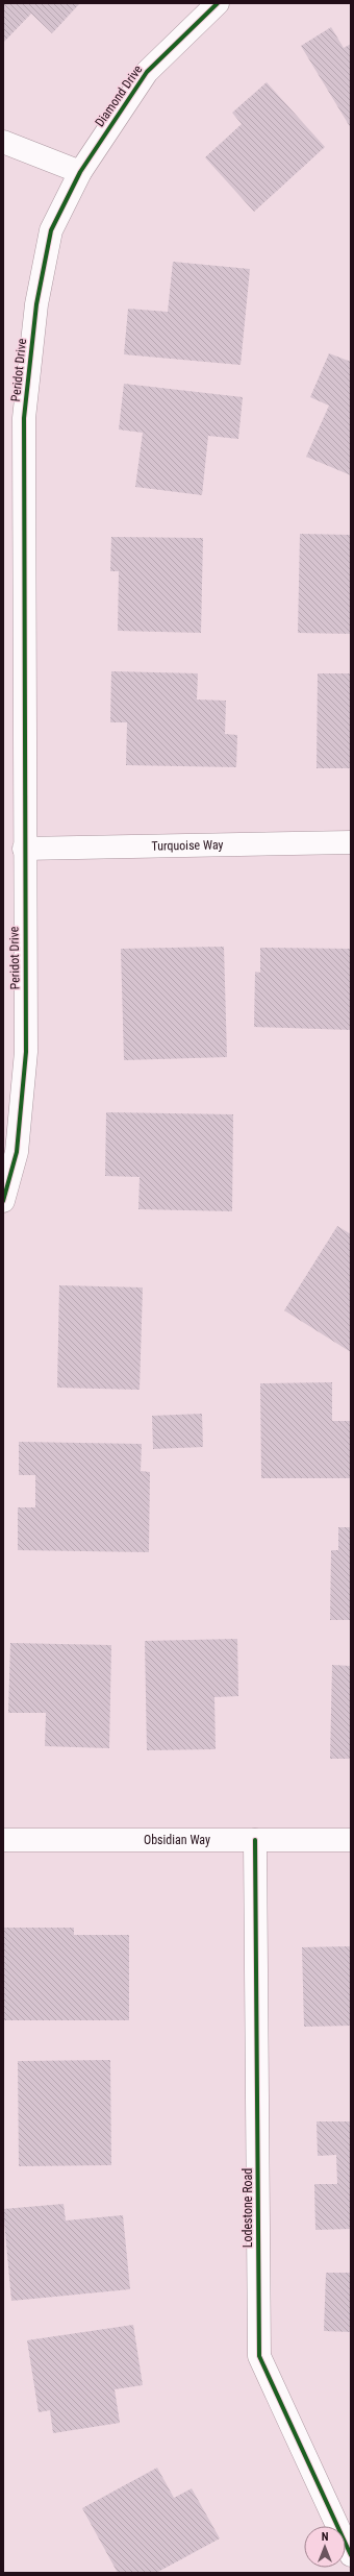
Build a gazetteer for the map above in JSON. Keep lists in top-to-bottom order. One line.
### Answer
{"streets":{"street":["Diamond Drive","Peridot Drive","Turquoise Way","Obsidian Way","Lodestone Road"]},"crossings":[["Diamond Drive","Peridot Drive"],["Peridot Drive","Turquoise Way"],["Obsidian Way","Lodestone Road"]],"north":"top"}
